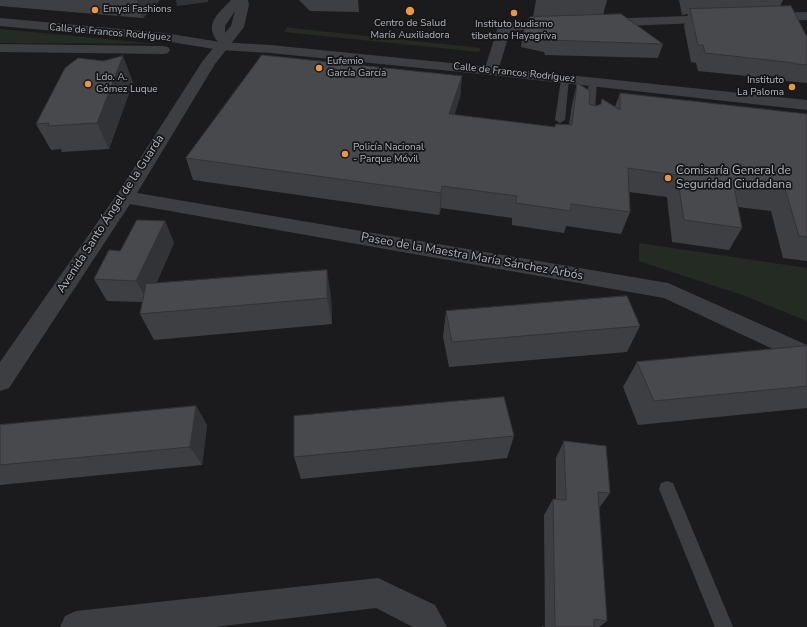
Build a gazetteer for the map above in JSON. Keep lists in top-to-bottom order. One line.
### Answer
{"streets":{"street":["Calle de Francos Rodríguez","Avenida Santo Ángel de la Guarda","Paseo de la Maestra María Sánchez Arbós"]},"crossings":[["Calle de Francos Rodríguez","Avenida Santo Ángel de la Guarda"],["Avenida Santo Ángel de la Guarda","Paseo de la Maestra María Sánchez Arbós"]],"places":["Emysi Fashions","Centro de Salud María Auxiliadora","Instituto budismo tibetano Hayagriva","Eufemio García García","Ldo. A. Gómez Luque","Instituto La Paloma","Policía Nacional - Parque Móvil","Comisaría General de Seguridad Ciudadana"]}
